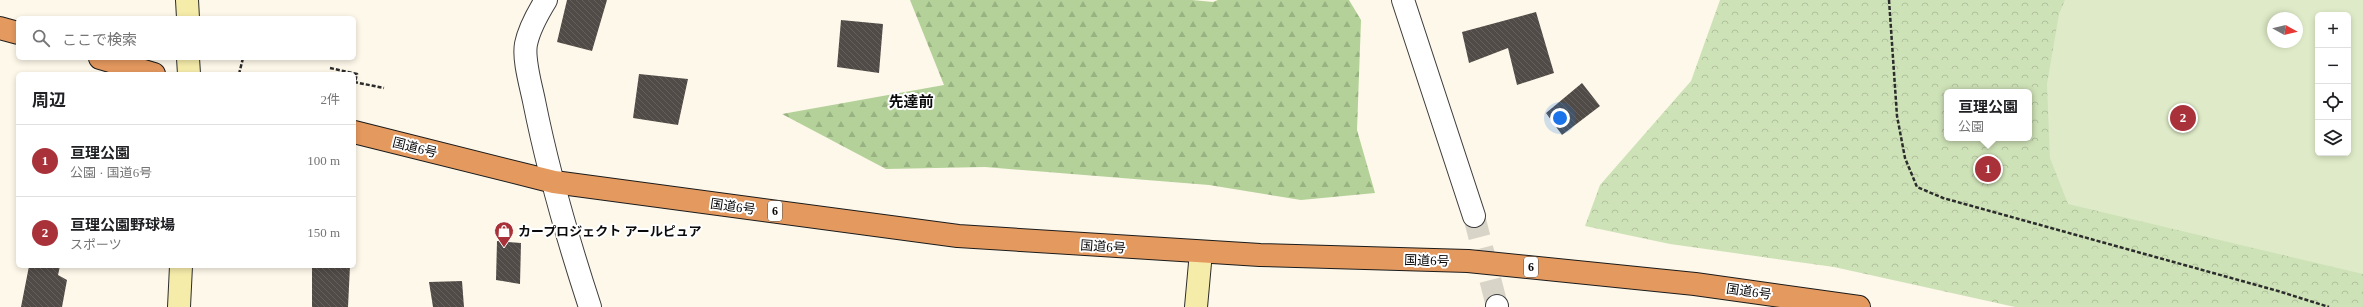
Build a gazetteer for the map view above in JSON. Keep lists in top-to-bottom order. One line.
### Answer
{"streets":{"highway":["国道6号","6"]},"districts":["先達前"],"places":{"shop":["カープロジェクト アールピュア"]},"north":"right","page":{"map_buttons":["+","−"],"search":"ここで検索","heading":["周辺","2件"],"popup":["亘理公園","公園"],"pins":["2","1"],"list":[{"mark":"1","name":"亘理公園","note":"公園 · 国道6号","value":"100 m"},{"mark":"2","name":"亘理公園野球場","note":"スポーツ","value":"150 m"}]}}
